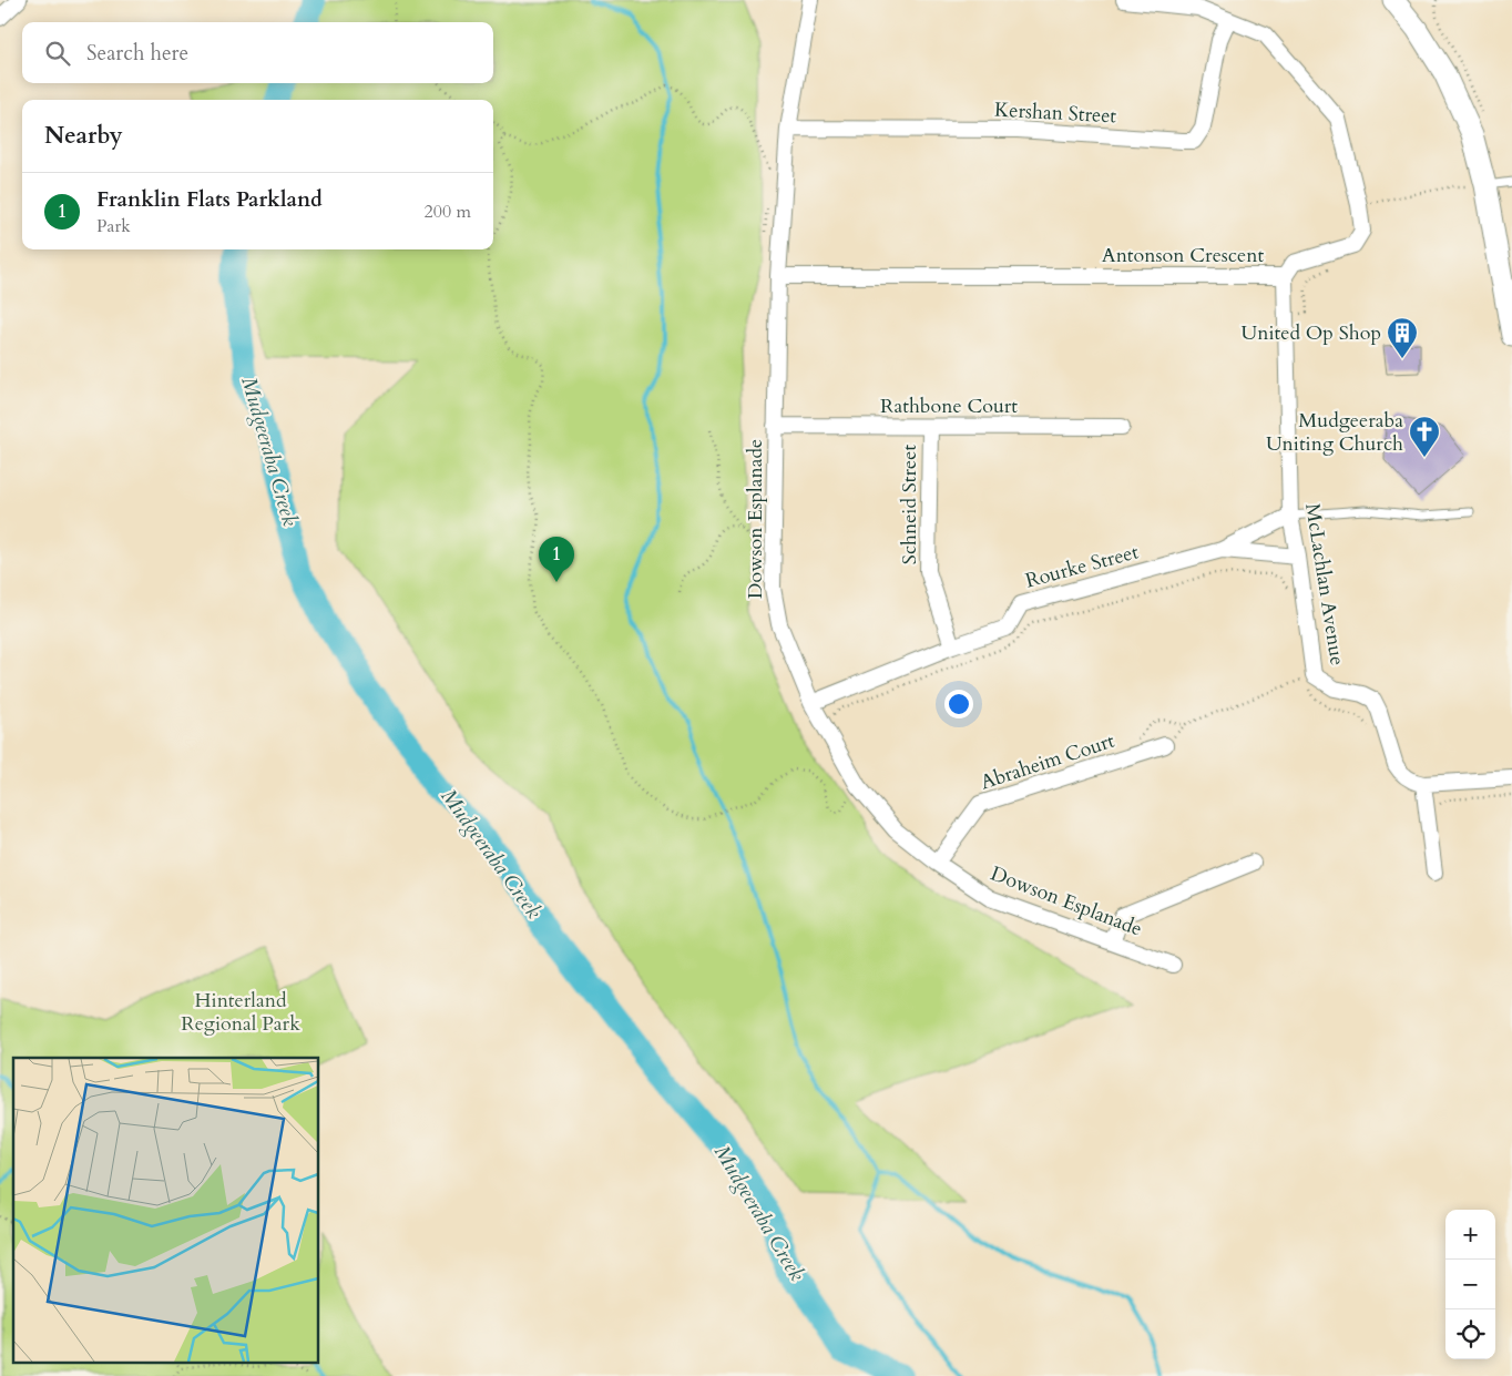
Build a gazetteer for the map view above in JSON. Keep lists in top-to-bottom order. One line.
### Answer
{"streets":{"street":["Kershan Street","Antonson Crescent","Rathbone Court","Schneid Street","Dowson Esplanade","Rourke Street","McLachlan Avenue","Abraheim Court"]},"crossings":[["Kershan Street","Antonson Crescent"],["Kershan Street","Dowson Esplanade"],["Antonson Crescent","Dowson Esplanade"],["Antonson Crescent","McLachlan Avenue"],["Rathbone Court","Schneid Street"],["Rathbone Court","Dowson Esplanade"],["Schneid Street","Rourke Street"],["Dowson Esplanade","Rourke Street"],["Dowson Esplanade","Abraheim Court"],["Rourke Street","McLachlan Avenue"]],"water":["Mudgeeraba Creek"],"parks":["Hinterland Regional Park"],"places":{"building":["United Op Shop"],"church":["Mudgeeraba Uniting Church"]},"page":{"search":"Search here","heading":"Nearby","list":[{"mark":"1","name":"Franklin Flats Parkland","note":"Park","value":"200 m"}],"pins":"1","map_buttons":["+","−"]}}
